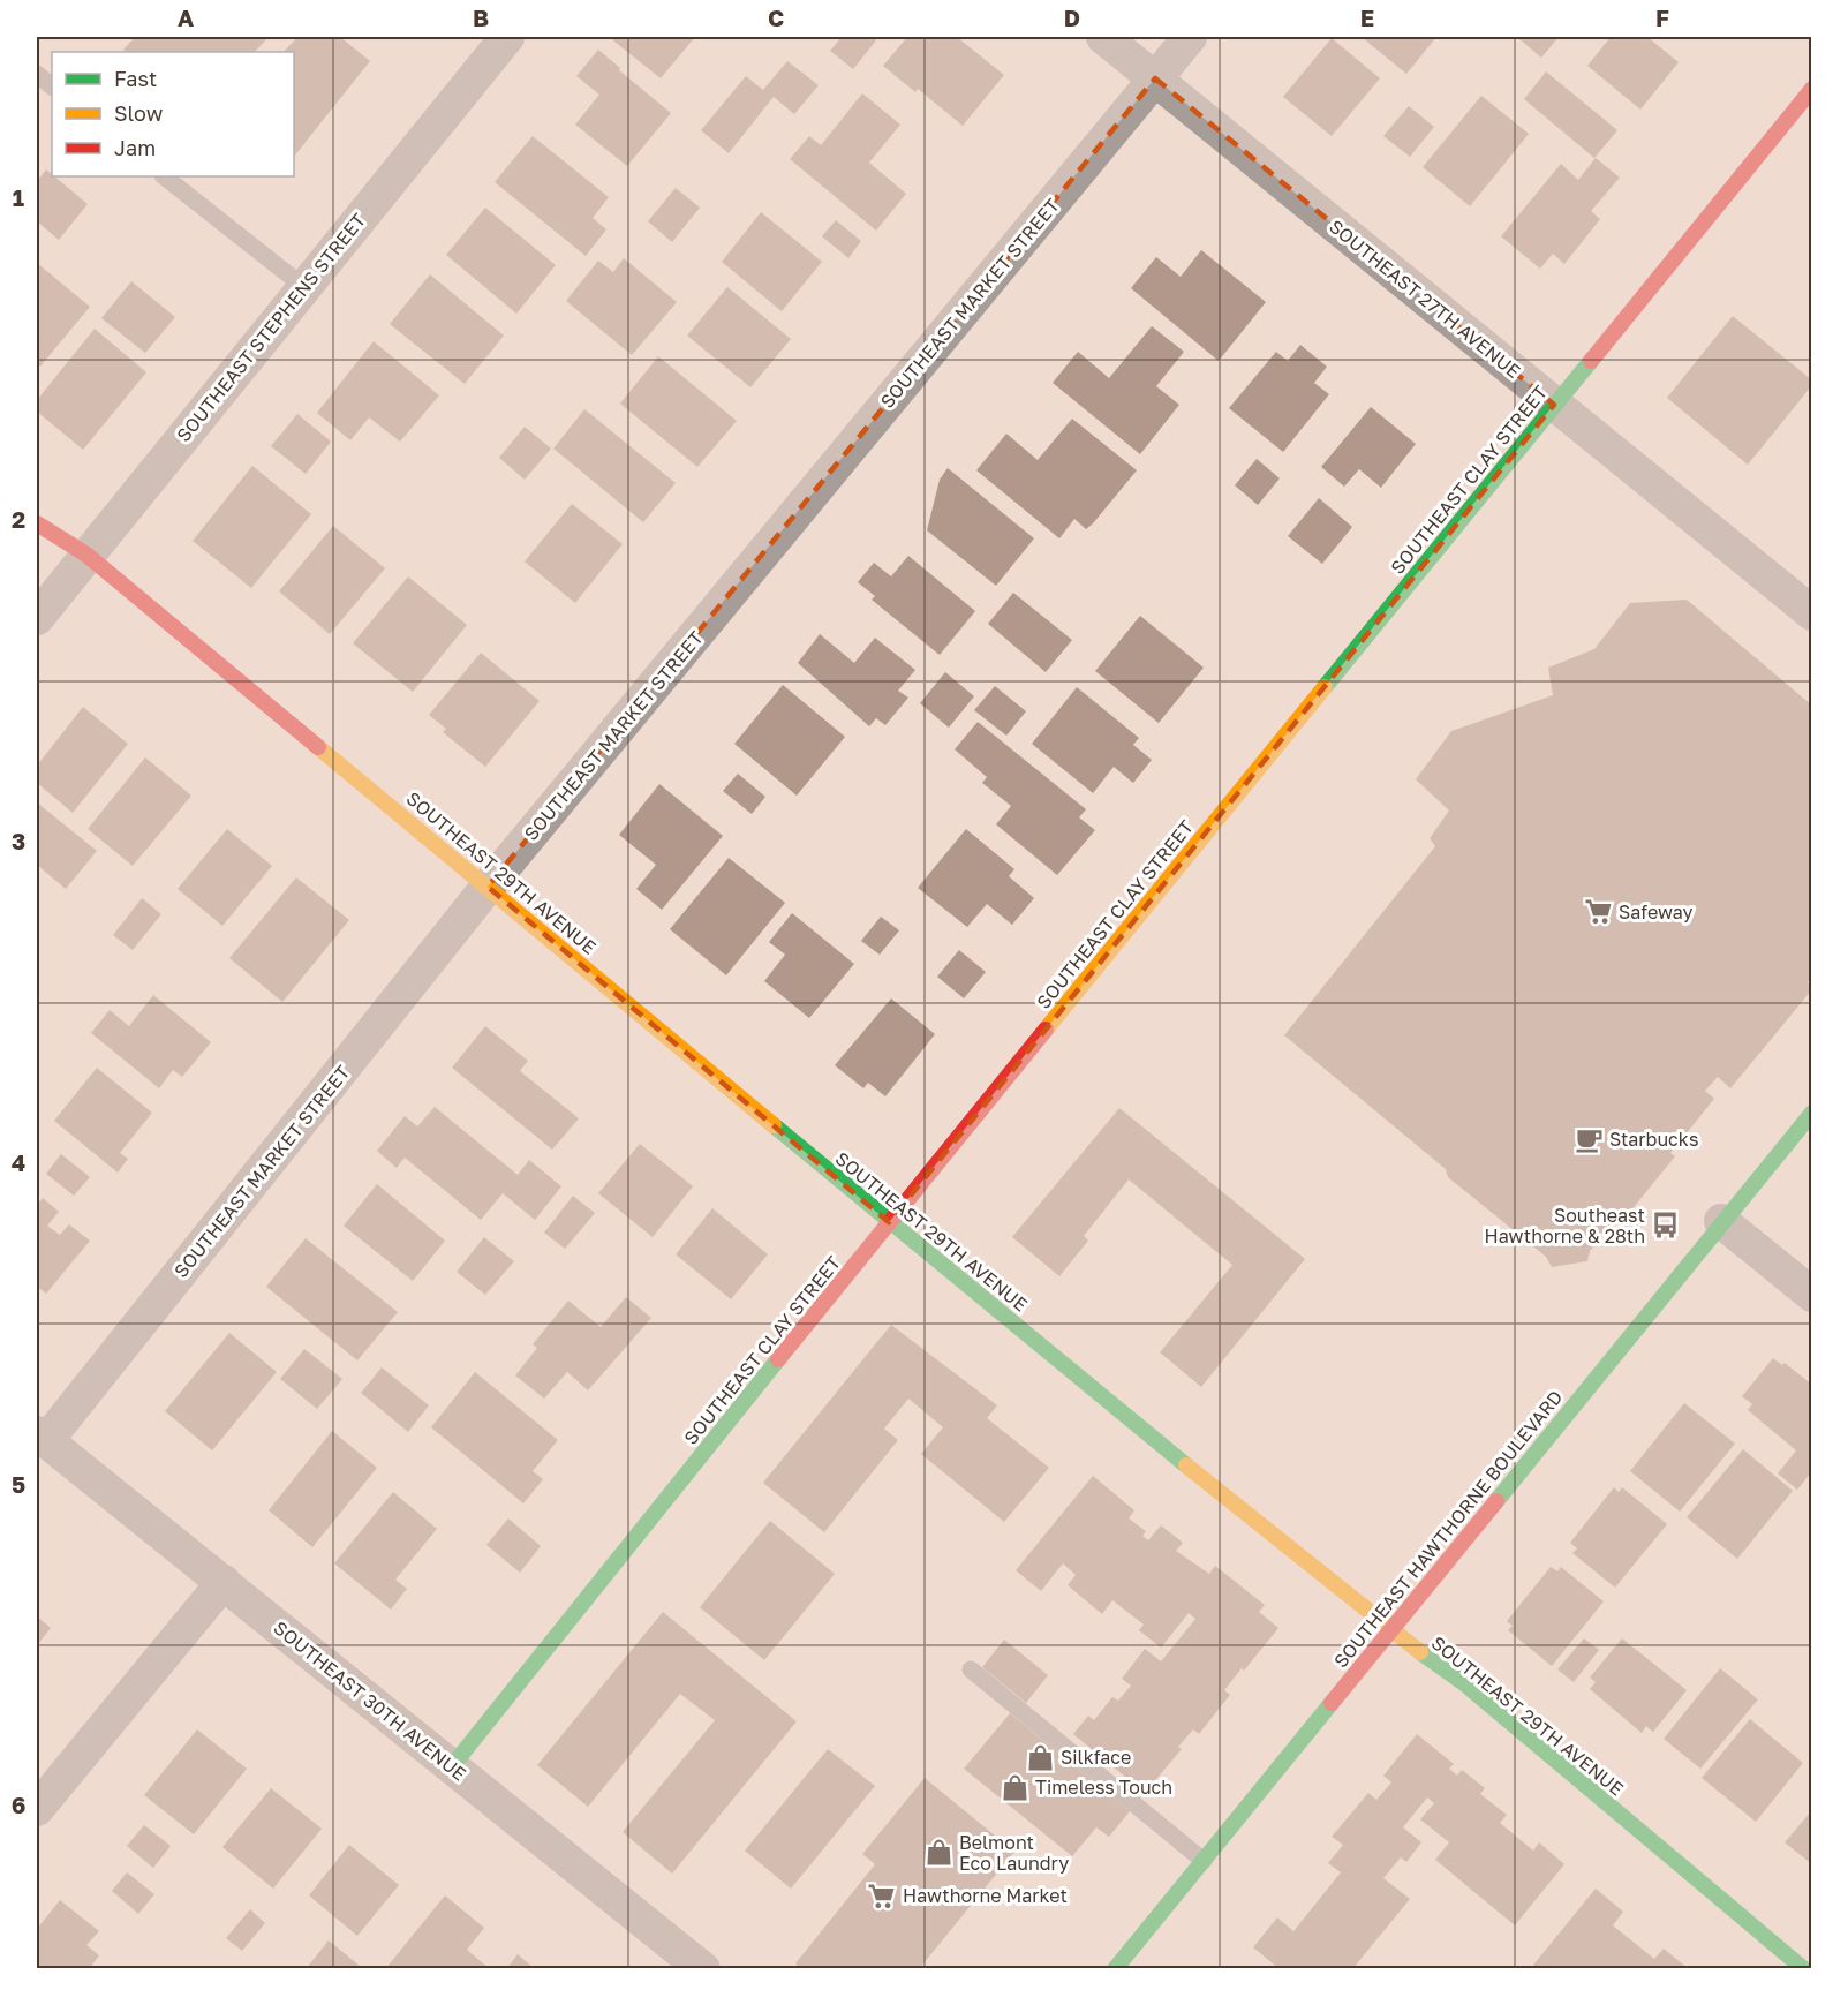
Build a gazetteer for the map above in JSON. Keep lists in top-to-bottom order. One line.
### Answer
{"streets":{"street":["SOUTHEAST 27TH AVENUE","SOUTHEAST MARKET STREET","SOUTHEAST STEPHENS STREET","SOUTHEAST CLAY STREET","SOUTHEAST 29TH AVENUE","SOUTHEAST HAWTHORNE BOULEVARD","SOUTHEAST 30TH AVENUE"]},"crossings":[["SOUTHEAST 27TH AVENUE","SOUTHEAST MARKET STREET"],["SOUTHEAST 27TH AVENUE","SOUTHEAST CLAY STREET"],["SOUTHEAST MARKET STREET","SOUTHEAST 29TH AVENUE"],["SOUTHEAST MARKET STREET","SOUTHEAST 30TH AVENUE"],["SOUTHEAST STEPHENS STREET","SOUTHEAST 29TH AVENUE"],["SOUTHEAST CLAY STREET","SOUTHEAST 29TH AVENUE"],["SOUTHEAST CLAY STREET","SOUTHEAST 30TH AVENUE"],["SOUTHEAST 29TH AVENUE","SOUTHEAST HAWTHORNE BOULEVARD"]],"places":{"supermarket":["Safeway","Hawthorne Market"],"cafe":["Starbucks"],"bus stop":["Southeast Hawthorne & 28th"],"shop":["Silkface","Timeless Touch","Belmont Eco Laundry"]},"legend":["Fast","Slow","Jam"],"grid":{"columns":["A","B","C","D","E","F"],"rows":["1","2","3","4","5","6"]}}
